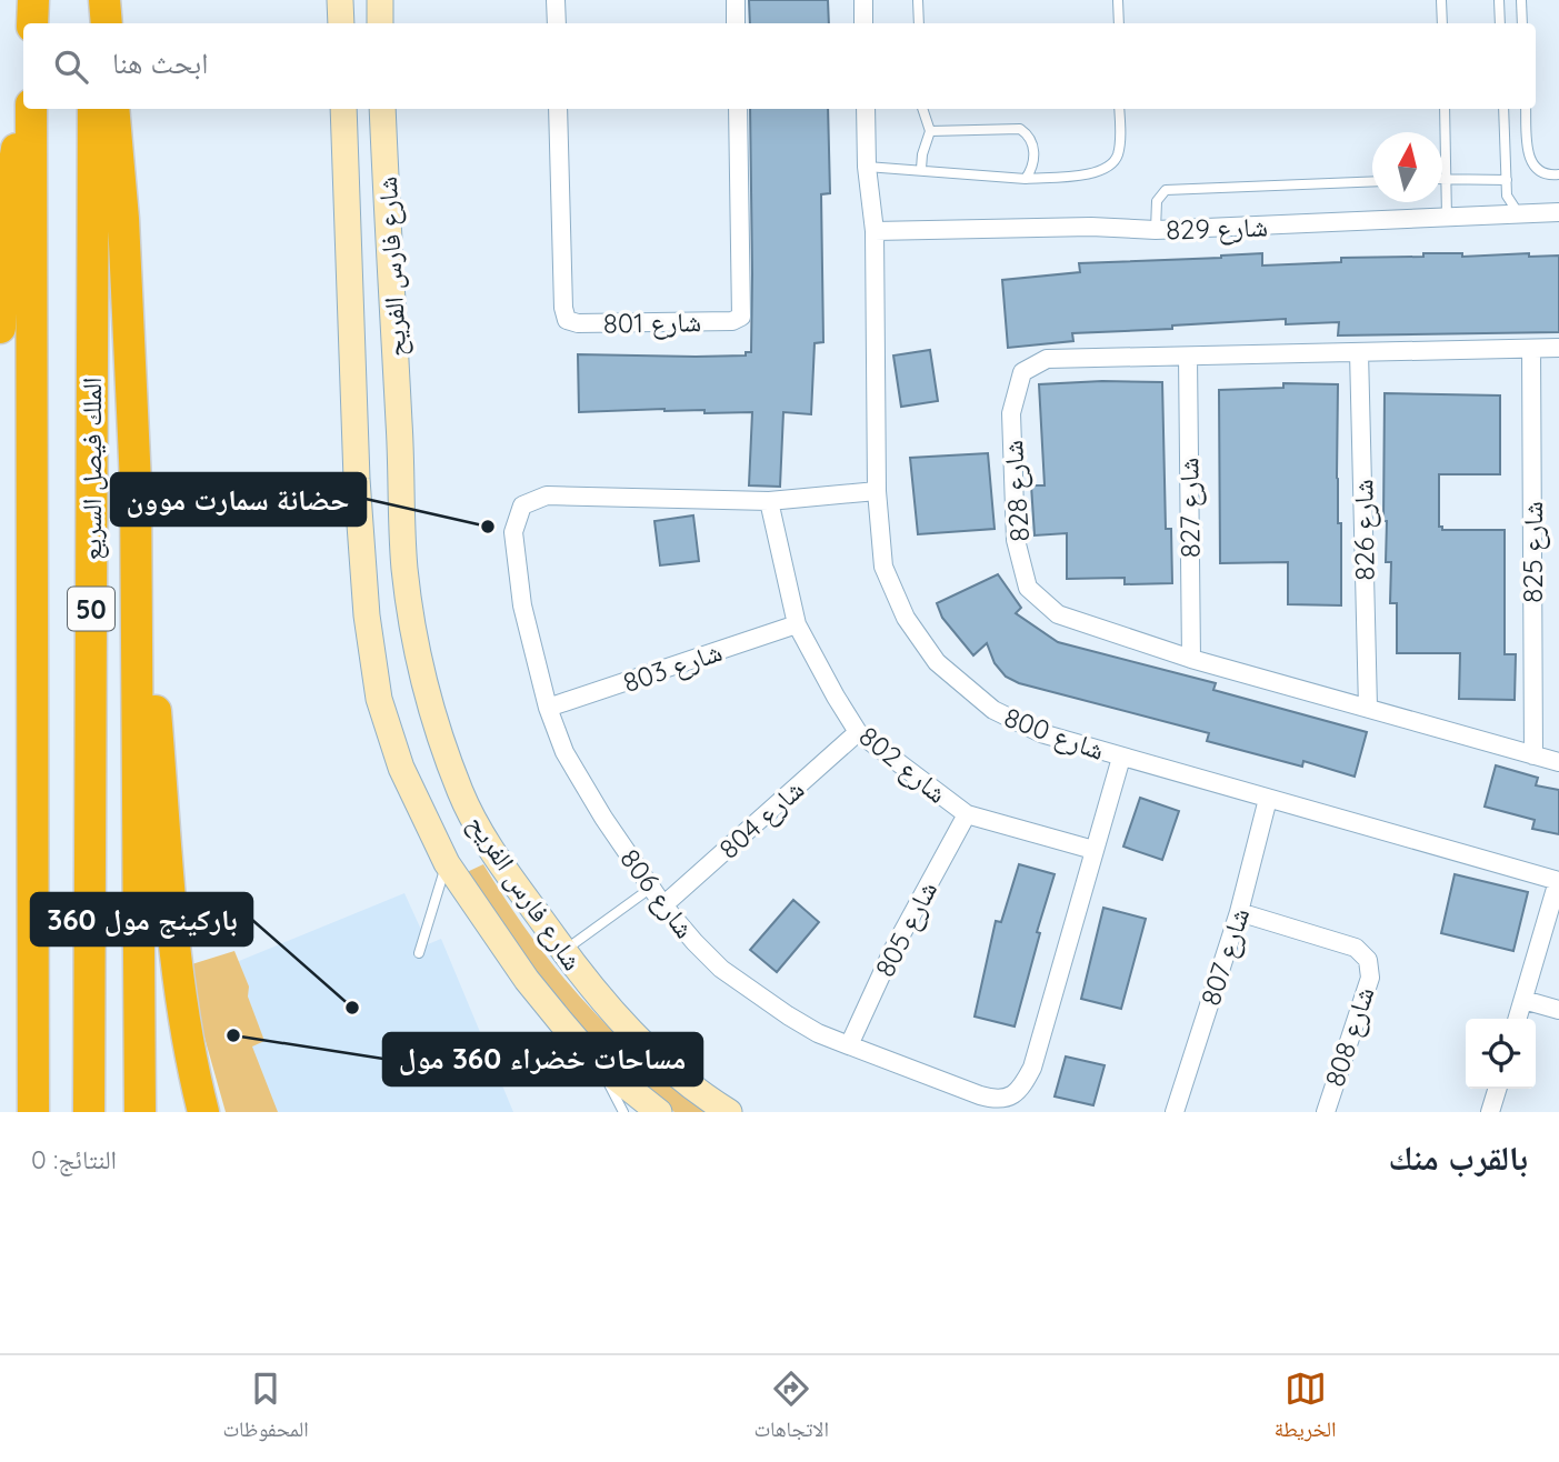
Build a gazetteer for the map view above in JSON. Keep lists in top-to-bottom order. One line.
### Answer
{"streets":{"highway":["الملك فيصل السريع","50"],"street":["شارع 829","شارع فارس الفريح","شارع 801","شارع 828","شارع 827","شارع 826","شارع 825","شارع 803","شارع 800","شارع 802","شارع 804","شارع 806","شارع 805","شارع 807","شارع 808"]},"crossings":[["شارع 829","شارع 800"],["شارع 828","شارع 827"],["شارع 828","شارع 826"],["شارع 828","شارع 825"],["شارع 803","شارع 802"],["شارع 803","شارع 806"],["شارع 800","شارع 806"],["شارع 800","شارع 807"],["شارع 802","شارع 804"],["شارع 802","شارع 806"],["شارع 802","شارع 805"],["شارع 804","شارع 806"],["شارع 806","شارع 805"],["شارع 807","شارع 808"]],"places":["حضانة سمارت موون","باركينج مول 360","مساحات خضراء 360 مول"],"north":"top","page":{"search":"ابحث هنا","heading":["بالقرب منك","النتائج: 0"],"nav":["الخريطة","الاتجاهات","المحفوظات"]}}
